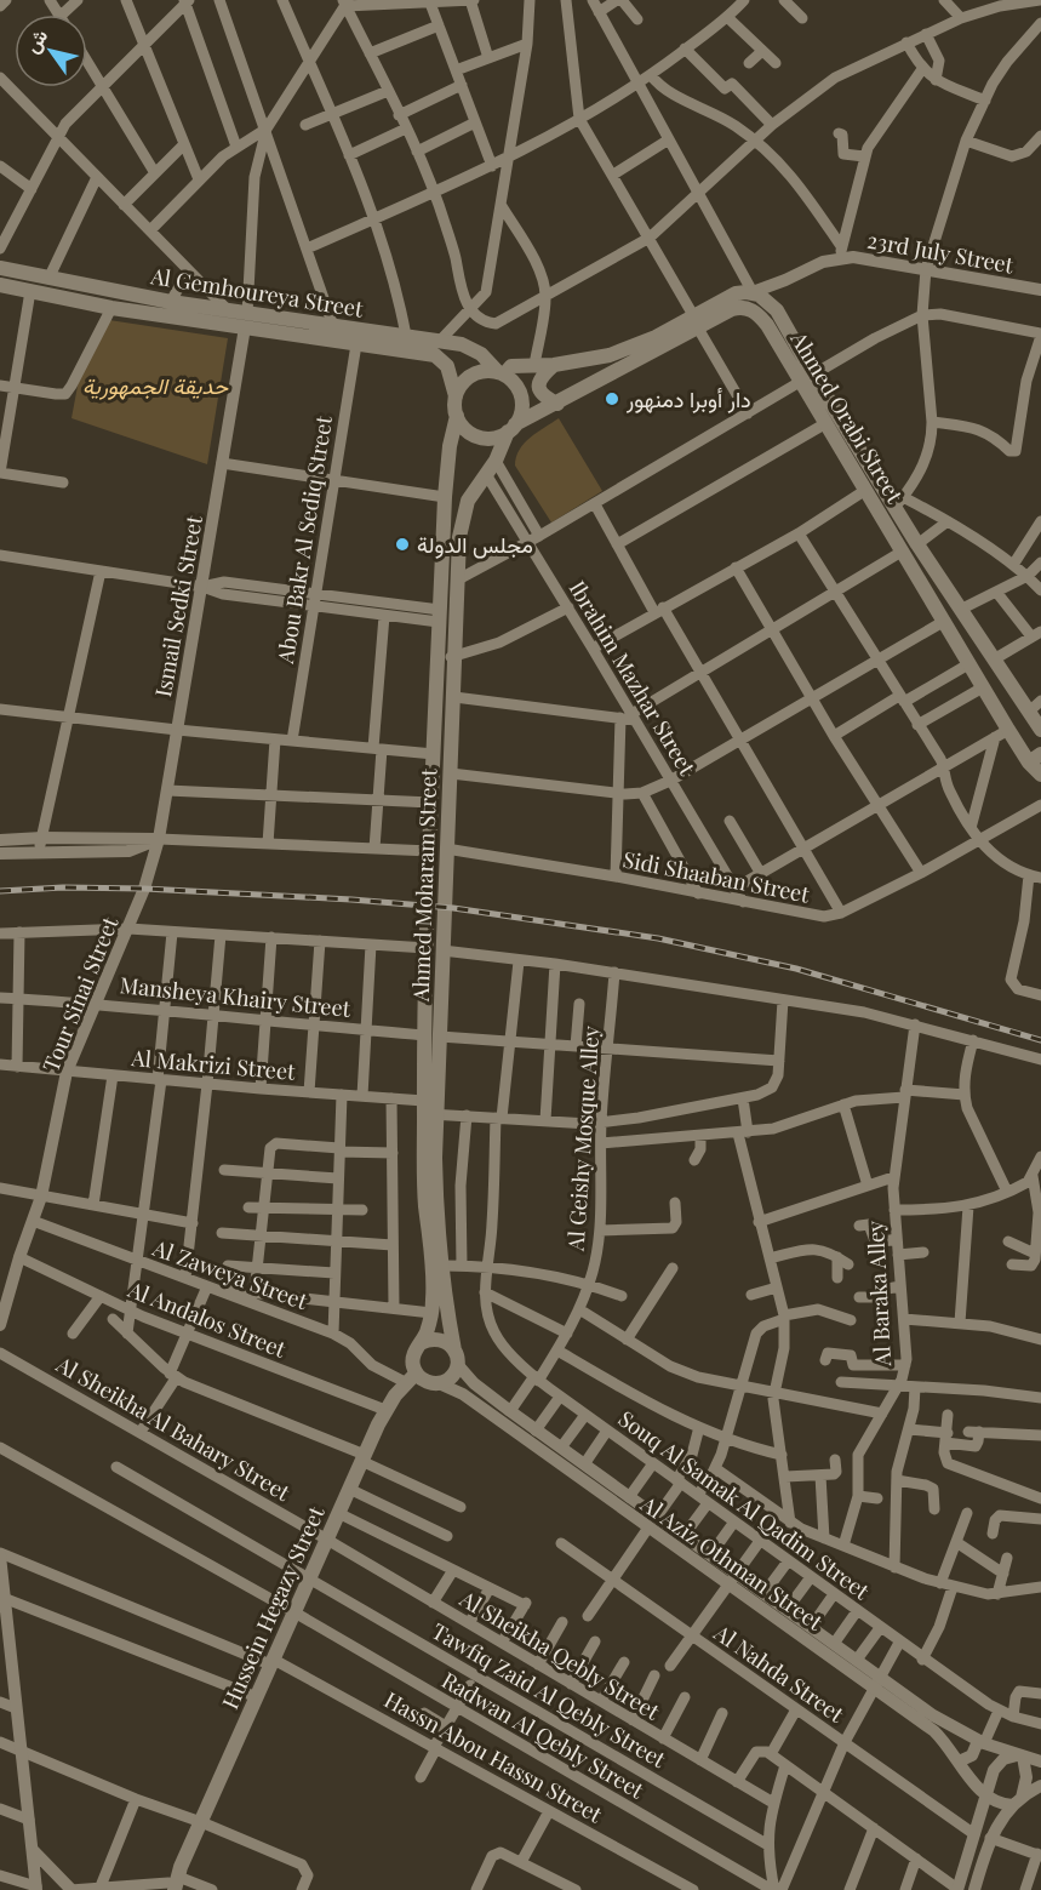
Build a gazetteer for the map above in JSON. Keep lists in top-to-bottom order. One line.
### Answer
{"streets":{"main road":["Al Gemhoureya Street","Ahmed Orabi Street","Ahmed Moharam Street","Hussein Hegazy Street"],"street":["23rd July Street","Abou Bakr Al Sediq Street","Ismail Sedki Street","Ibrahim Mazhar Street","Sidi Shaaban Street","Tour Sinai Street","Mansheya Khairy Street","Al Makrizi Street","Al Geishy Mosque Alley","Al Zaweya Street","Al Baraka Alley","Al Andalos Street","Al Sheikha Al Bahary Street","Souq Al Samak Al Qadim Street","Al Aziz Othman Street","Al Sheikha Qebly Street","Al Nahda Street","Tawfiq Zaid Al Qebly Street","Radwan Al Qebly Street","Hassn Abou Hassn Street"]},"crossings":[["23rd July Street","Ahmed Orabi Street"],["Al Gemhoureya Street","Ahmed Orabi Street"],["Al Gemhoureya Street","Abou Bakr Al Sediq Street"],["Al Gemhoureya Street","Ismail Sedki Street"],["Al Gemhoureya Street","Ahmed Moharam Street"],["Ahmed Orabi Street","Ahmed Moharam Street"],["Ismail Sedki Street","Tour Sinai Street"],["Ibrahim Mazhar Street","Sidi Shaaban Street"],["Ibrahim Mazhar Street","Ahmed Moharam Street"],["Sidi Shaaban Street","Ahmed Moharam Street"],["Ahmed Moharam Street","Mansheya Khairy Street"],["Ahmed Moharam Street","Al Makrizi Street"],["Ahmed Moharam Street","Al Zaweya Street"],["Ahmed Moharam Street","Al Aziz Othman Street"],["Ahmed Moharam Street","Hussein Hegazy Street"],["Tour Sinai Street","Mansheya Khairy Street"],["Tour Sinai Street","Al Makrizi Street"],["Tour Sinai Street","Al Zaweya Street"],["Tour Sinai Street","Al Andalos Street"],["Al Makrizi Street","Al Geishy Mosque Alley"],["Al Makrizi Street","Souq Al Samak Al Qadim Street"],["Al Geishy Mosque Alley","Souq Al Samak Al Qadim Street"],["Al Geishy Mosque Alley","Al Aziz Othman Street"],["Al Zaweya Street","Al Aziz Othman Street"],["Al Zaweya Street","Hussein Hegazy Street"],["Al Andalos Street","Hussein Hegazy Street"],["Al Sheikha Al Bahary Street","Hussein Hegazy Street"],["Al Sheikha Al Bahary Street","Al Sheikha Qebly Street"],["Al Aziz Othman Street","Hussein Hegazy Street"],["Hussein Hegazy Street","Al Sheikha Qebly Street"],["Hussein Hegazy Street","Tawfiq Zaid Al Qebly Street"],["Hussein Hegazy Street","Radwan Al Qebly Street"],["Hussein Hegazy Street","Hassn Abou Hassn Street"]],"parks":["حديقة الجمهورية"],"places":["دار أوبرا دمنهور","مجلس الدولة"],"north":"top left"}
